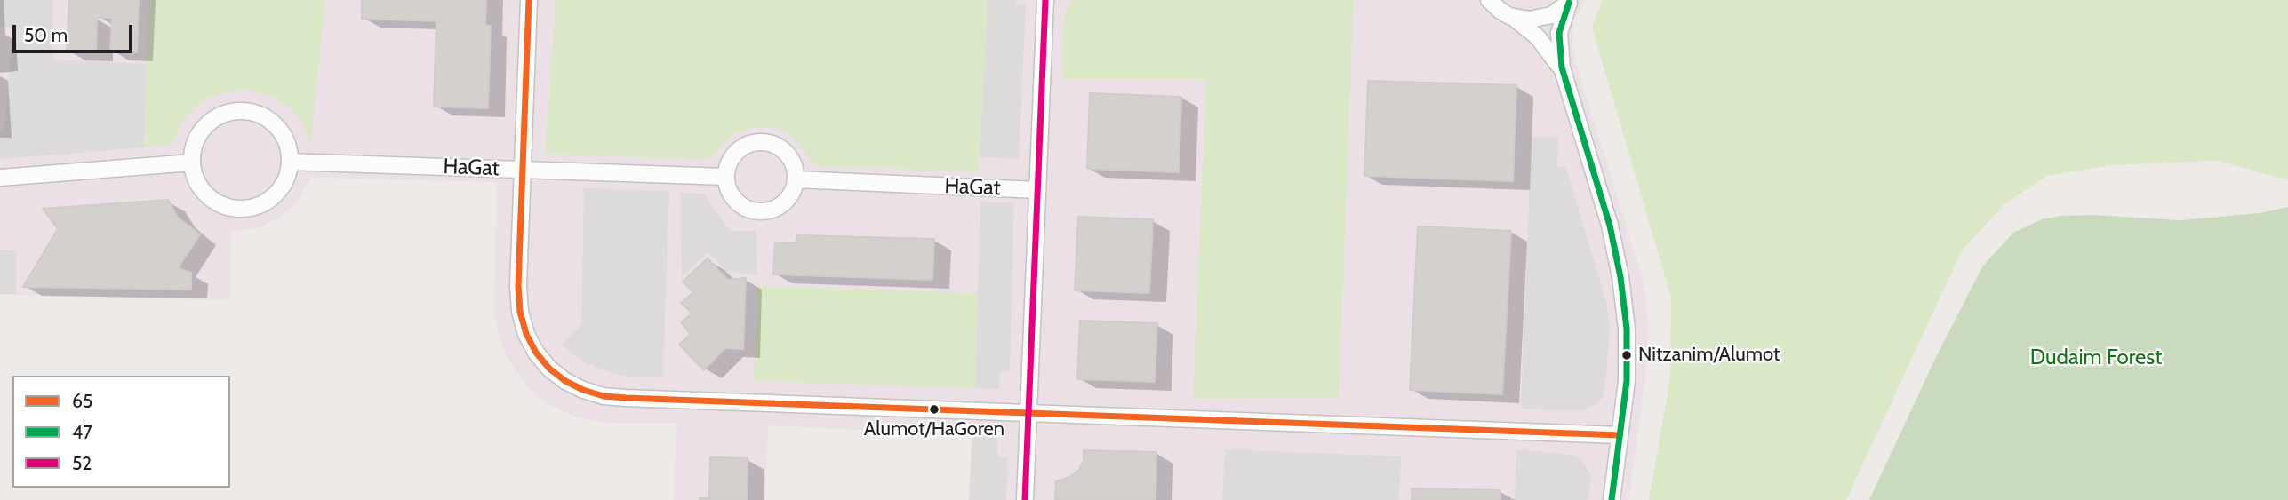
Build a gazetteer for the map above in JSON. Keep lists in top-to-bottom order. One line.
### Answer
{"streets":{"street":["HaGat"]},"parks":["Dudaim Forest"],"places":["Nitzanim/Alumot","Alumot/HaGoren"],"lines":["transit line 65","transit line 52","transit line 47"],"legend":["65","47","52"],"scale_bar":"50 m"}
